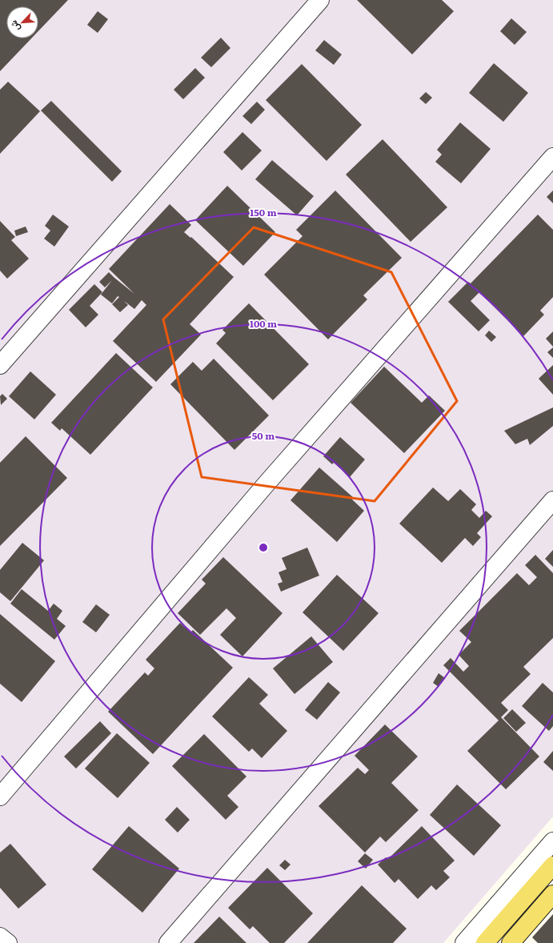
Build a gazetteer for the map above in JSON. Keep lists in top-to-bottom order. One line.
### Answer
{"north":"bottom left","rings":["150 m","100 m","50 m"]}
